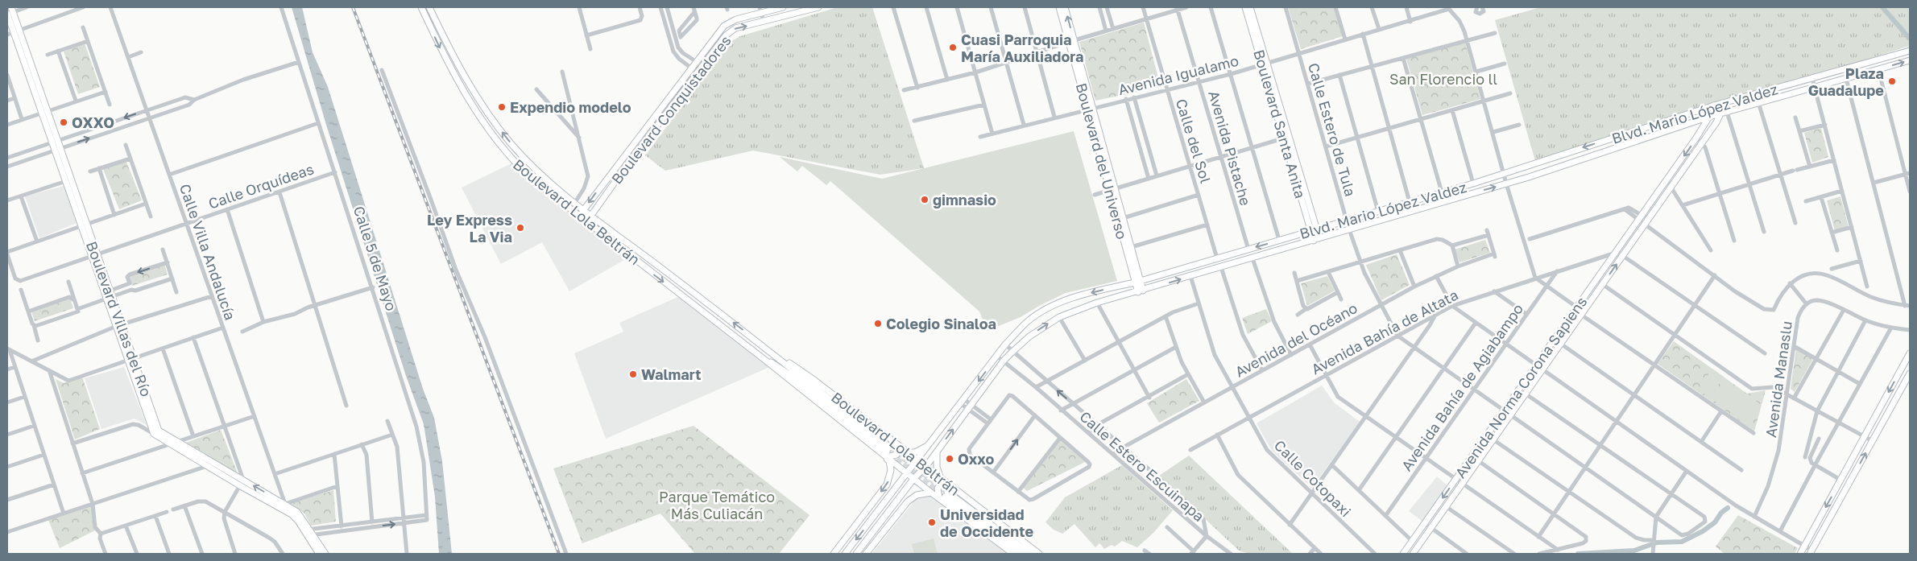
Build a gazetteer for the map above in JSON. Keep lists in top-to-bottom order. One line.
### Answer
{"streets":{"street":["Avenida Igualamo","Boulevard Conquistadores","Blvd. Mario López Valdez","Boulevard Santa Anita","Calle Estero de Tula","Calle del Sol","Avenida Pistache","Boulevard del Universo","Calle Orquídeas","Boulevard Lola Beltrán","Calle Villa Andalucía","Calle 5 de Mayo","Boulevard Villas del Río","Avenida Bahía de Altata","Avenida del Océano","Avenida Manaslu","Avenida Bahía de Agiabampo","Avenida Norma Corona Sapiens","Calle Estero Escuinapa","Calle Cotopaxi"]},"crossings":[["Avenida Igualamo","Boulevard Santa Anita"],["Avenida Igualamo","Calle Estero de Tula"],["Avenida Igualamo","Calle del Sol"],["Avenida Igualamo","Avenida Pistache"],["Avenida Igualamo","Boulevard del Universo"],["Boulevard Conquistadores","Boulevard Lola Beltrán"],["Blvd. Mario López Valdez","Boulevard Santa Anita"],["Blvd. Mario López Valdez","Calle Estero de Tula"],["Blvd. Mario López Valdez","Calle del Sol"],["Blvd. Mario López Valdez","Avenida Pistache"],["Blvd. Mario López Valdez","Boulevard del Universo"],["Blvd. Mario López Valdez","Boulevard Lola Beltrán"],["Blvd. Mario López Valdez","Avenida Norma Corona Sapiens"],["Blvd. Mario López Valdez","Calle Estero Escuinapa"],["Blvd. Mario López Valdez","Calle Cotopaxi"],["Calle Estero de Tula","Avenida Bahía de Altata"],["Calle Estero de Tula","Avenida del Océano"],["Calle Estero de Tula","Avenida Bahía de Agiabampo"],["Calle Estero de Tula","Avenida Norma Corona Sapiens"],["Calle Orquídeas","Calle Villa Andalucía"],["Calle Orquídeas","Calle 5 de Mayo"],["Calle Orquídeas","Boulevard Villas del Río"],["Calle Villa Andalucía","Boulevard Villas del Río"],["Avenida Bahía de Altata","Avenida Bahía de Agiabampo"],["Avenida Bahía de Altata","Avenida Norma Corona Sapiens"],["Avenida Bahía de Altata","Calle Cotopaxi"],["Avenida del Océano","Calle Estero Escuinapa"],["Avenida del Océano","Calle Cotopaxi"]],"parks":["San Florencio ll","Parque Temático Más Culiacán"],"places":["Cuasi Parroquia María Auxiliadora","Plaza Guadalupe","Expendio modelo","OXXO","gimnasio","Ley Express La Via","Colegio Sinaloa","Walmart","Oxxo","Universidad de Occidente"]}
